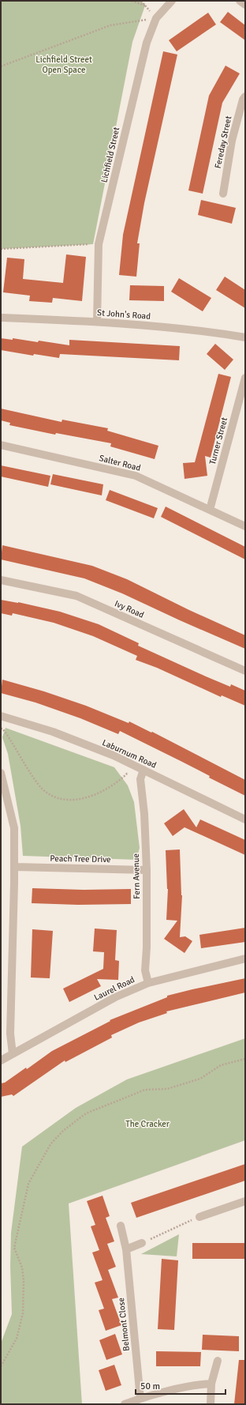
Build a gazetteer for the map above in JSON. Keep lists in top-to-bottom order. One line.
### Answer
{"streets":{"street":["Fereday Street","Lichfield Street","St John's Road","Turner Street","Salter Road","Ivy Road","Laburnum Road","Peach Tree Drive","Fern Avenue","Laurel Road","Belmont Close"]},"crossings":[["Lichfield Street","St John's Road"],["Turner Street","Salter Road"],["Laburnum Road","Fern Avenue"],["Peach Tree Drive","Fern Avenue"],["Fern Avenue","Laurel Road"]],"parks":["Lichfield Street Open Space","The Cracker"],"scale_bar":"50 m"}
